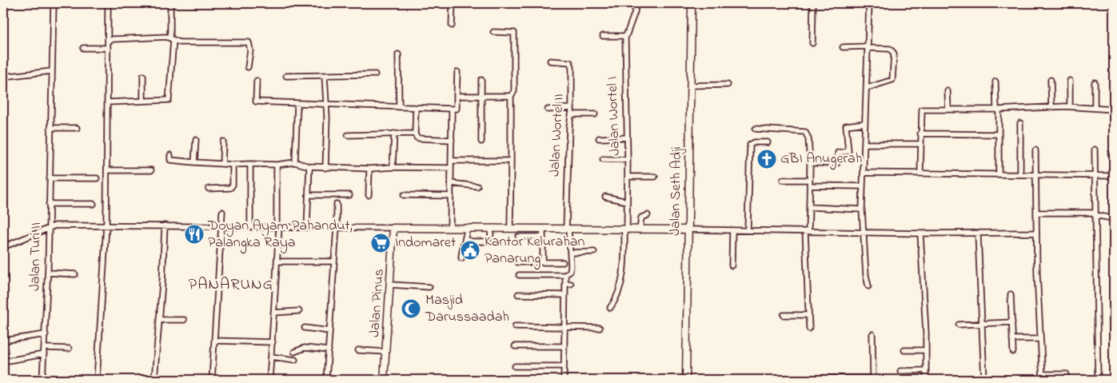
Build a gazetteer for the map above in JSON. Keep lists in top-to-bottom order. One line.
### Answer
{"streets":{"street":["Jalan Wortel I","Jalan Wortel II","Jalan Seth Adji","Jalan Turi II","Jalan Pinus"]},"districts":["PANARUNG"],"places":{"church":["GBI Anugerah"],"restaurant":["Doyan Ayam Pahandut, Palangka Raya"],"supermarket":["Indomaret"],"public building":["Kantor Kelurahan Panarung"],"mosque":["Masjid Darussaadah"]}}
